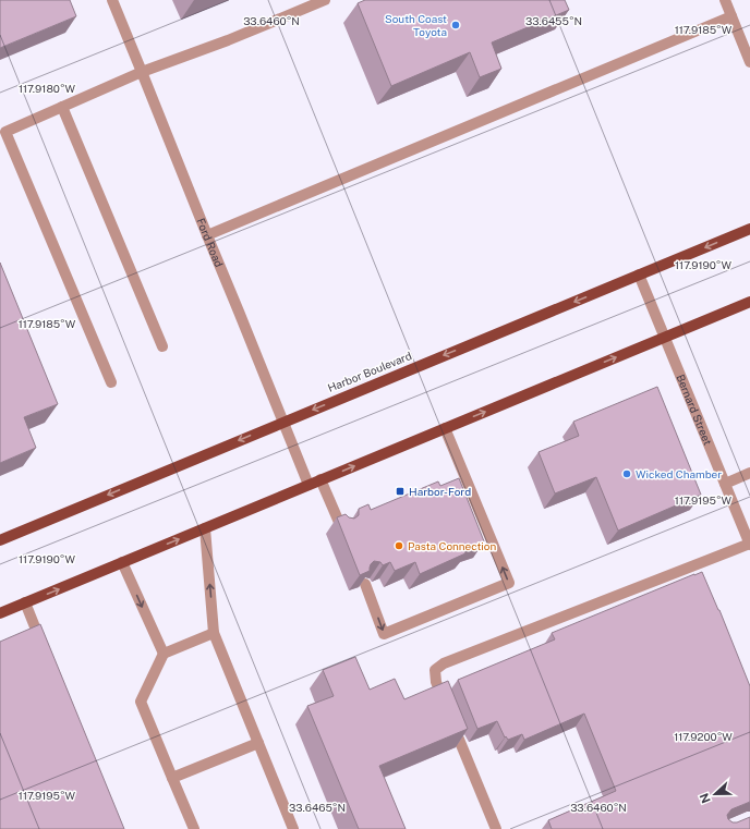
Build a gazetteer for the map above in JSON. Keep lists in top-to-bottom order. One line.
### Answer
{"streets":{"main road":["Harbor Boulevard"],"street":["Ford Road","Bernard Street"]},"crossings":[["Ford Road","Harbor Boulevard"],["Harbor Boulevard","Bernard Street"]],"places":{"other":["South Coast Toyota","Wicked Chamber","Pasta Connection"],"transit":["Harbor-Ford"]},"north":"left","coordinates":["33.6460°N","33.6455°N","117.9185°W","117.9180°W","117.9190°W","117.9195°W","117.9200°W","33.6465°N"]}
